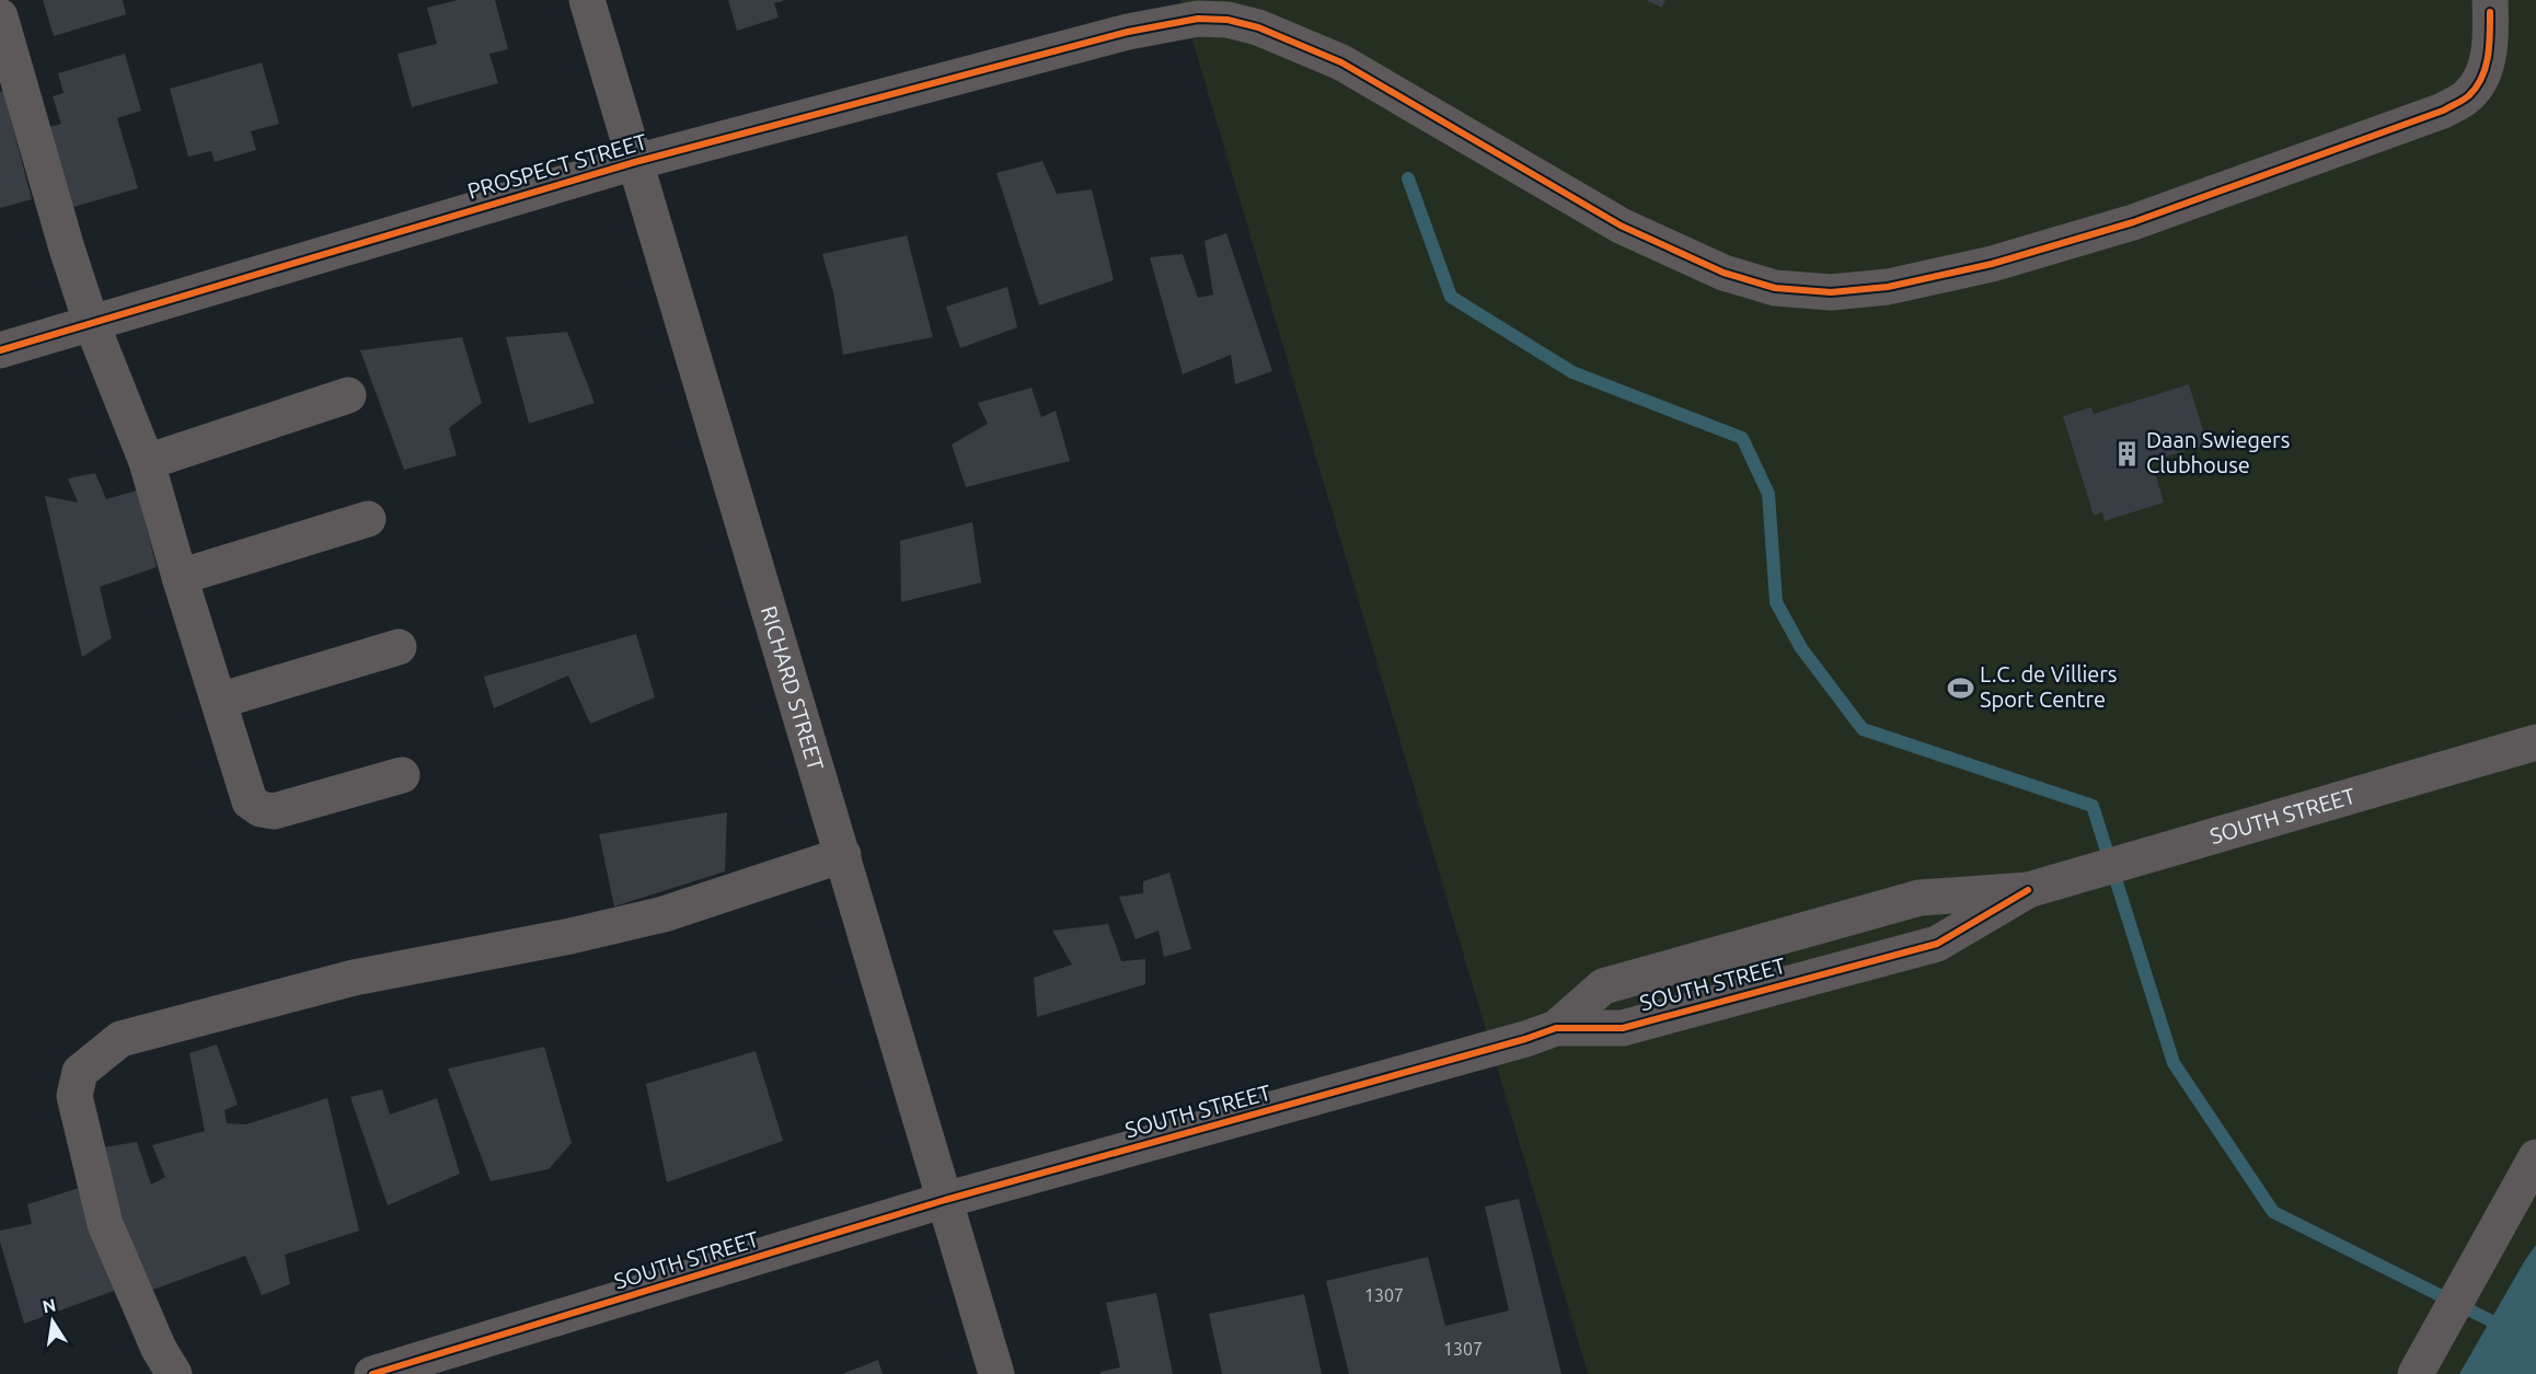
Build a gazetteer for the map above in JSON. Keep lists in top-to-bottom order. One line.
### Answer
{"streets":{"street":["PROSPECT STREET","RICHARD STREET","SOUTH STREET"]},"crossings":[["PROSPECT STREET","RICHARD STREET"],["RICHARD STREET","SOUTH STREET"]],"places":{"building":["Daan Swiegers Clubhouse"],"sports":["L.C. de Villiers Sport Centre"]},"house_numbers":["1307","1307"],"north":"top"}
